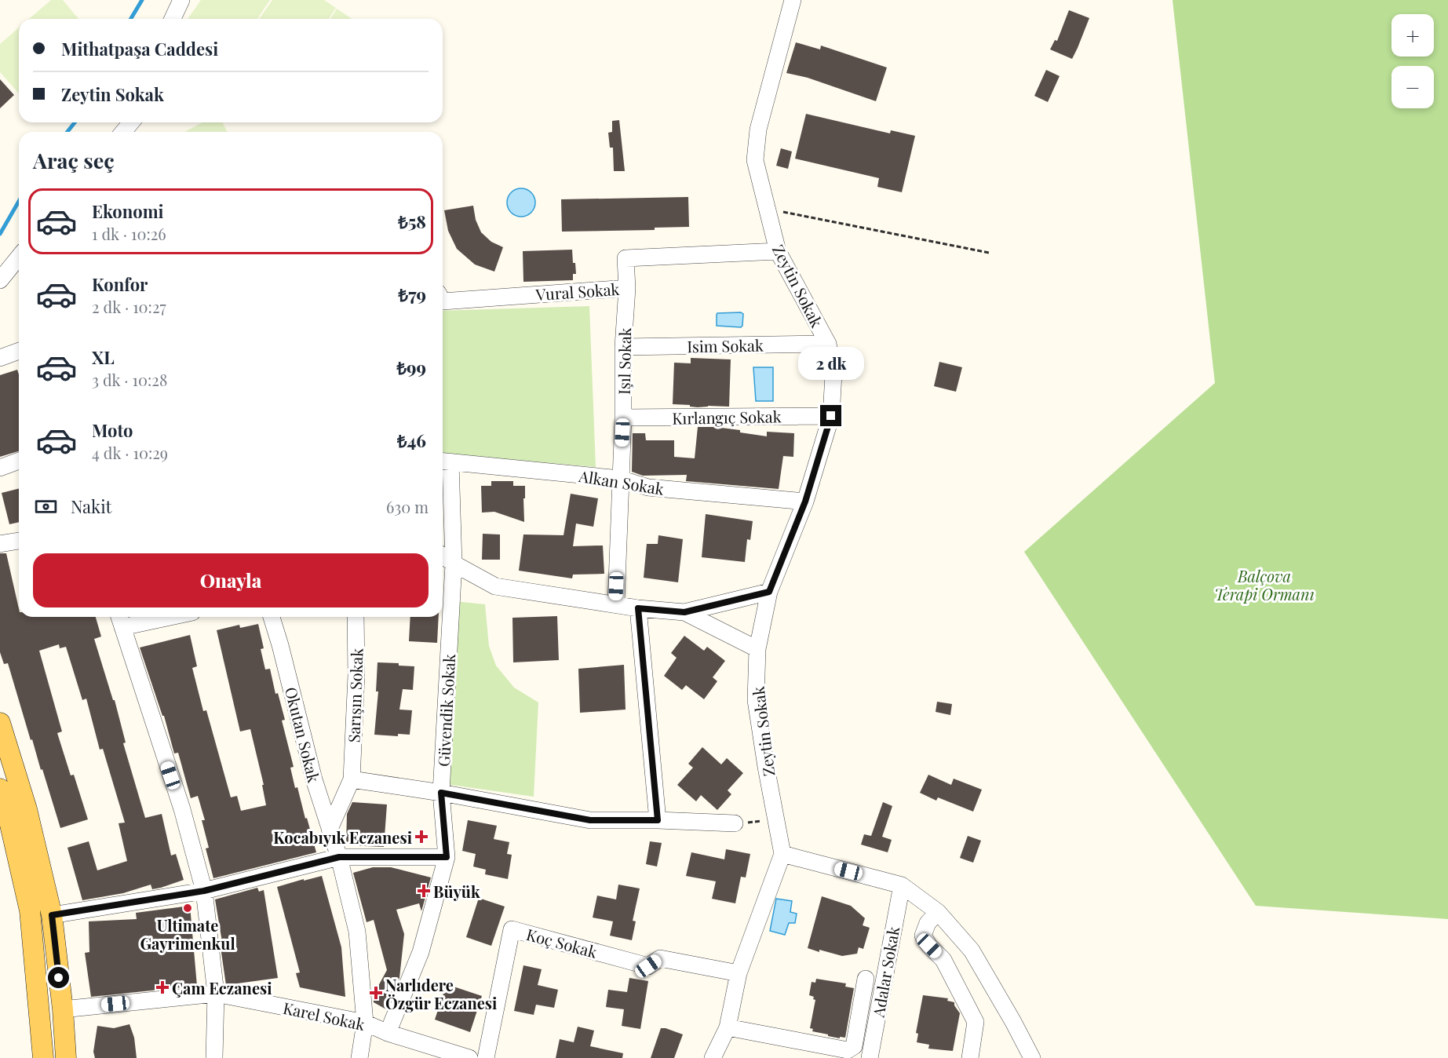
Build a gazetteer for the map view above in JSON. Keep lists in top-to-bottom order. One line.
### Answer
{"streets":{"street":["Zeytin Sokak","Vural Sokak","Isim Sokak","Işıl Sokak","Kırlangıç Sokak","Alkan Sokak","Sarışın Sokak","Güvendik Sokak","Okutan Sokak","Koç Sokak","Adalar Sokak","Karel Sokak"]},"crossings":[["Zeytin Sokak","Vural Sokak"],["Zeytin Sokak","Isim Sokak"],["Zeytin Sokak","Kırlangıç Sokak"],["Zeytin Sokak","Alkan Sokak"],["Zeytin Sokak","Koç Sokak"],["Vural Sokak","Işıl Sokak"],["Isim Sokak","Işıl Sokak"],["Işıl Sokak","Kırlangıç Sokak"],["Işıl Sokak","Alkan Sokak"],["Alkan Sokak","Güvendik Sokak"],["Güvendik Sokak","Karel Sokak"],["Okutan Sokak","Karel Sokak"]],"parks":["Balçova Terapi Ormanı"],"places":{"health":["Kocabıyık Eczanesi","Büyük","Çam Eczanesi","Narlıdere Özgür Eczanesi"],"other":["Ultimate Gayrimenkul"]},"page":{"map_buttons":["+","−"],"banner":["Mithatpaşa Caddesi","Zeytin Sokak"],"heading":"Araç seç","list":[{"name":"Ekonomi","note":"1 dk · 10:26","value":"₺58"},{"name":"Konfor","note":"2 dk · 10:27","value":"₺79"},{"name":"XL","note":"3 dk · 10:28","value":"₺99"},{"name":"Moto","note":"4 dk · 10:29","value":"₺46"}],"bubble":"2 dk","pay":["Nakit","630 m"],"buttons":"Onayla"}}
